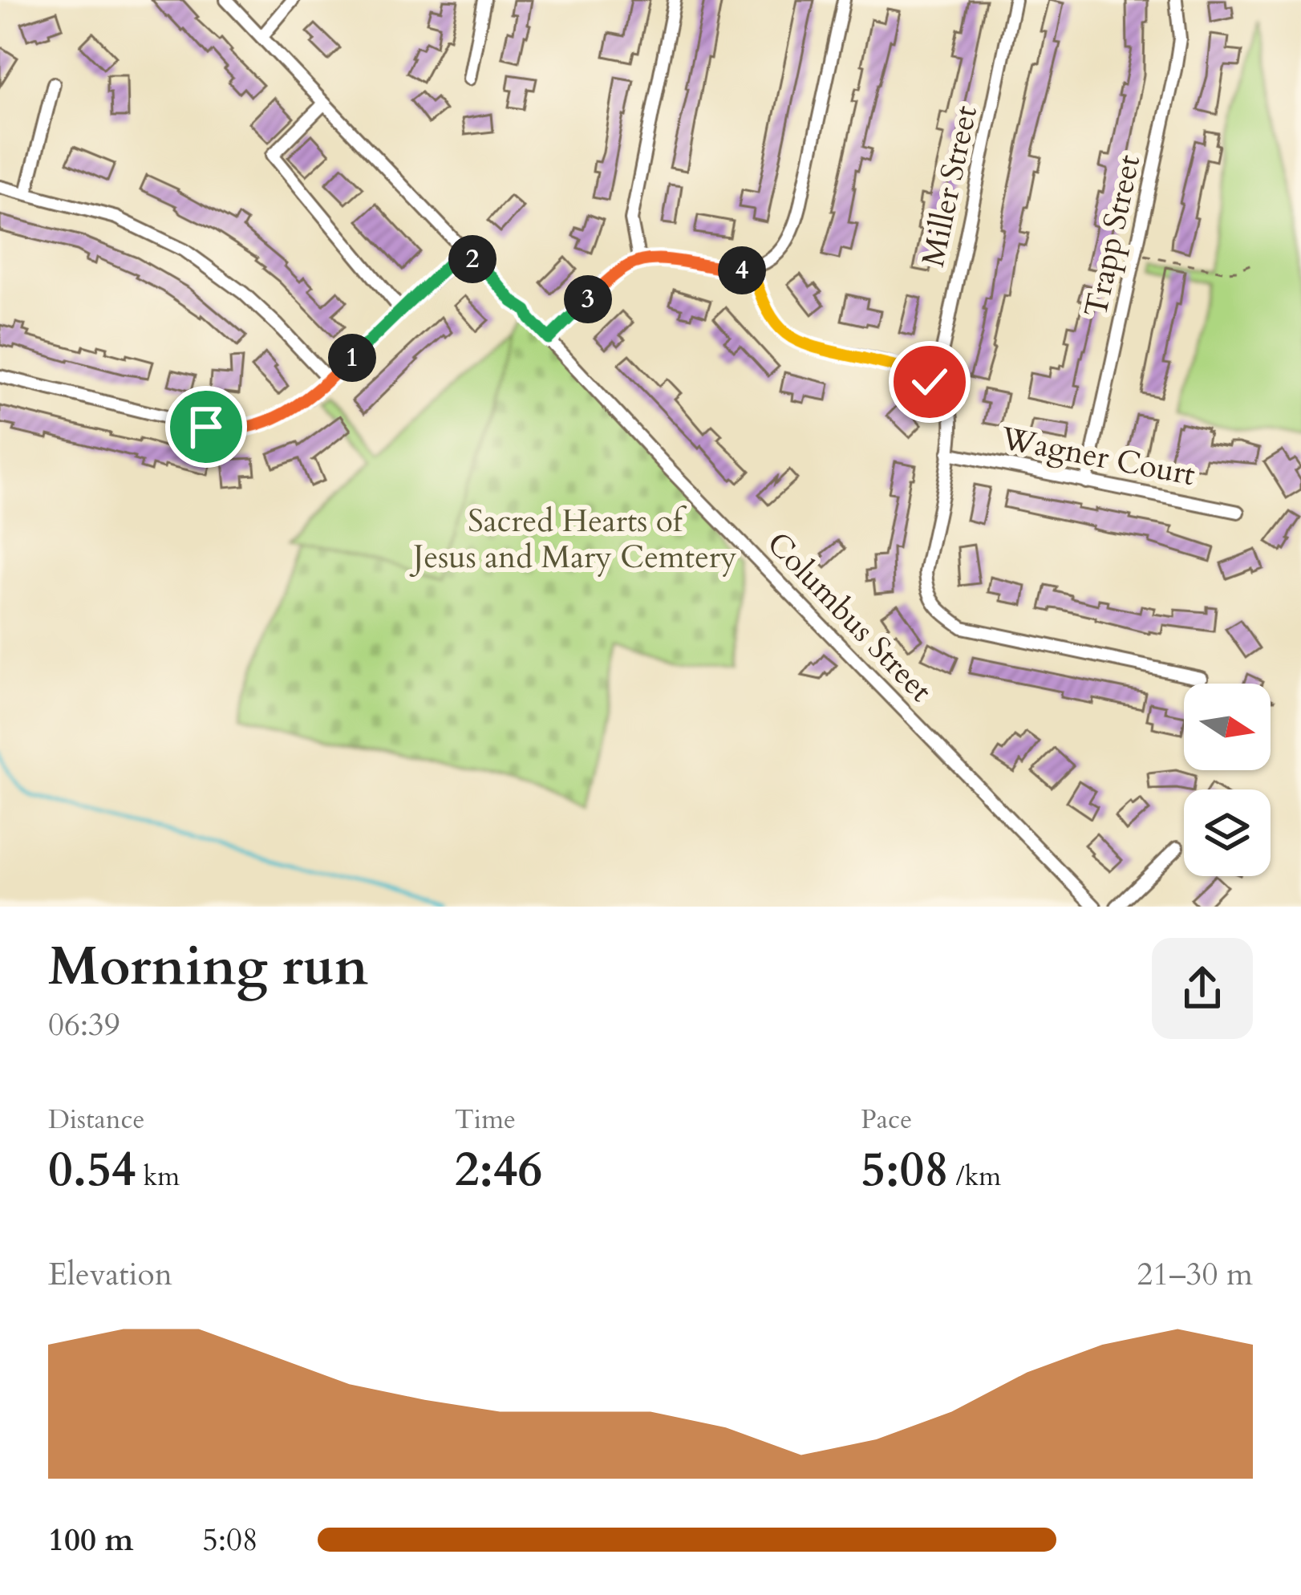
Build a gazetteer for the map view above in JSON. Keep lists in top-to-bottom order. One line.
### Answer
{"streets":{"street":["Miller Street","Trapp Street","Wagner Court","Columbus Street"]},"crossings":[["Trapp Street","Wagner Court"]],"parks":["Sacred Hearts of Jesus and Mary Cemtery"],"north":"right","page":{"pins":["2","4","3","1"],"heading":["Morning run","06:39"],"stats":[["Distance","0.54 km"],["Time","2:46"],["Pace","5:08 /km"]],"chart":["Elevation","21–30 m"],"list":[{"name":"100 m","note":"5:08"}]}}
